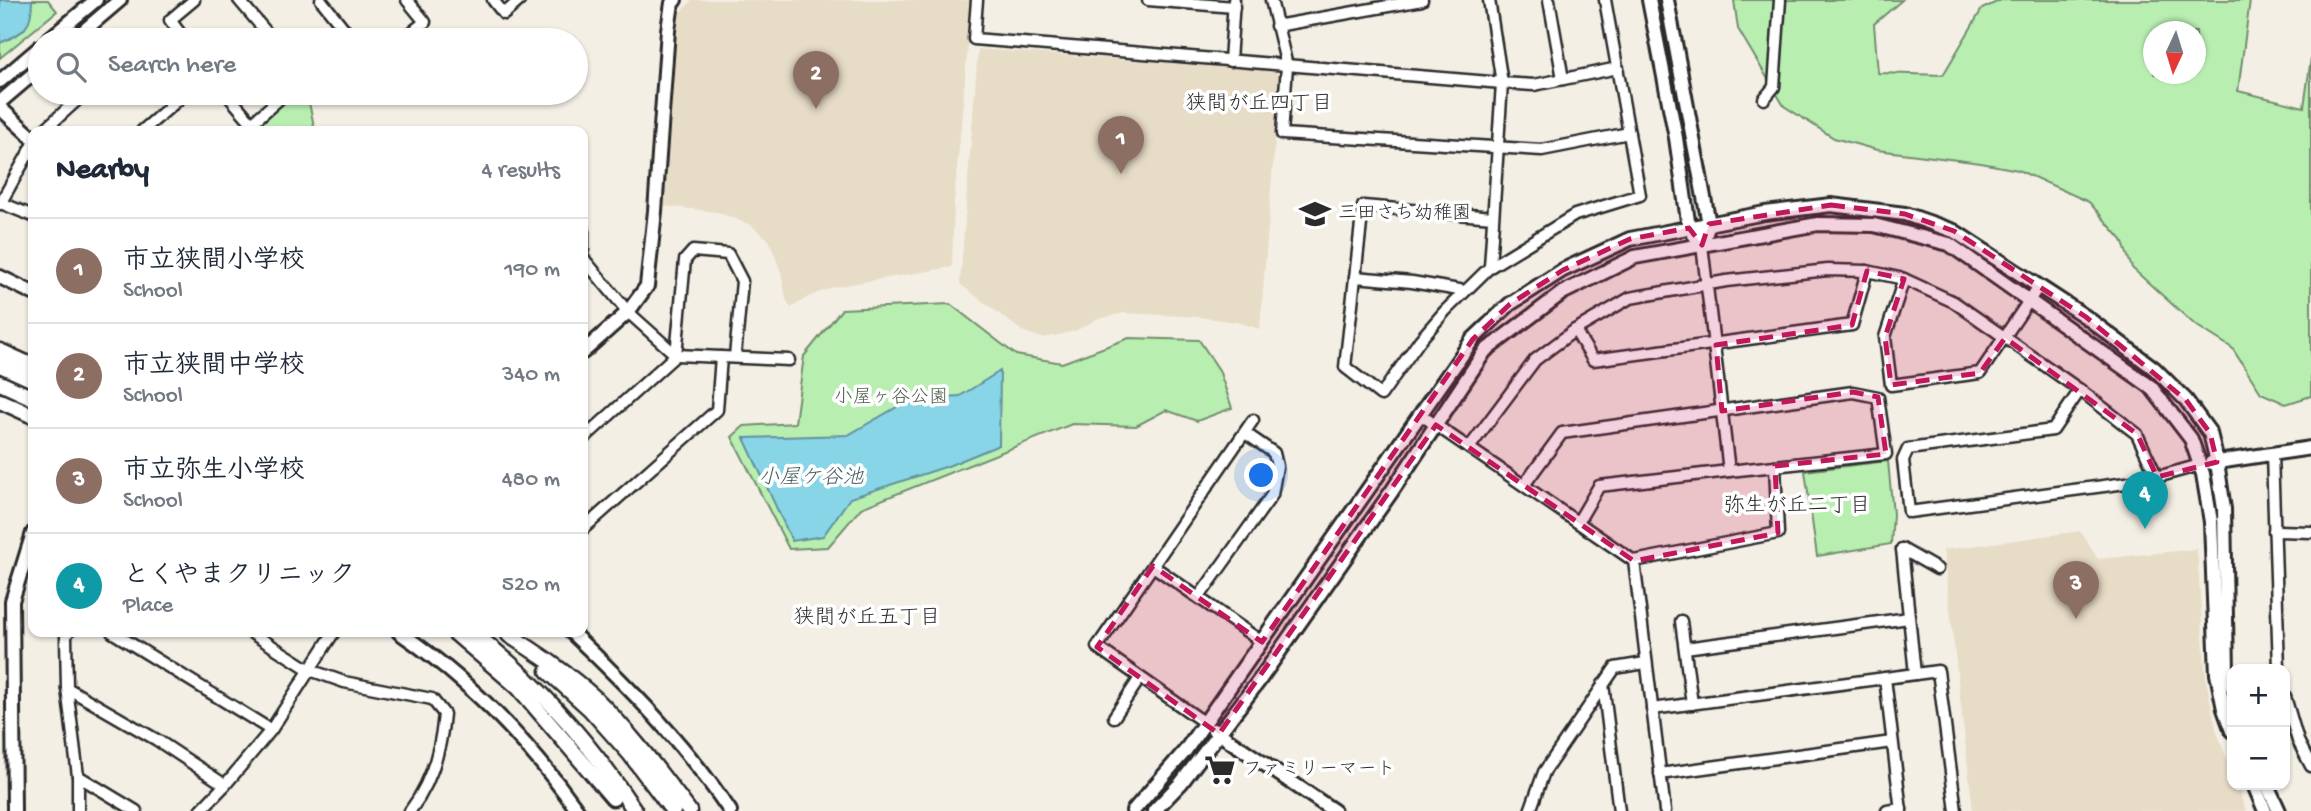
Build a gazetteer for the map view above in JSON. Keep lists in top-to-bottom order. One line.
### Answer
{"districts":["狭間が丘四丁目","弥生が丘二丁目","狭間が丘五丁目"],"water":["小屋ケ谷池"],"parks":["小屋ヶ谷公園"],"places":{"school or university":["三田さち幼稚園"],"supermarket":["ファミリーマート"]},"north":"bottom","page":{"search":"Search here","pins":["2","1","4","3"],"heading":["Nearby","4 results"],"list":[{"mark":"1","name":"市立狭間小学校","note":"School","value":"190 m"},{"mark":"2","name":"市立狭間中学校","note":"School","value":"340 m"},{"mark":"3","name":"市立弥生小学校","note":"School","value":"480 m"},{"mark":"4","name":"とくやまクリニック","note":"Place","value":"520 m"}],"map_buttons":["+","−"]}}
